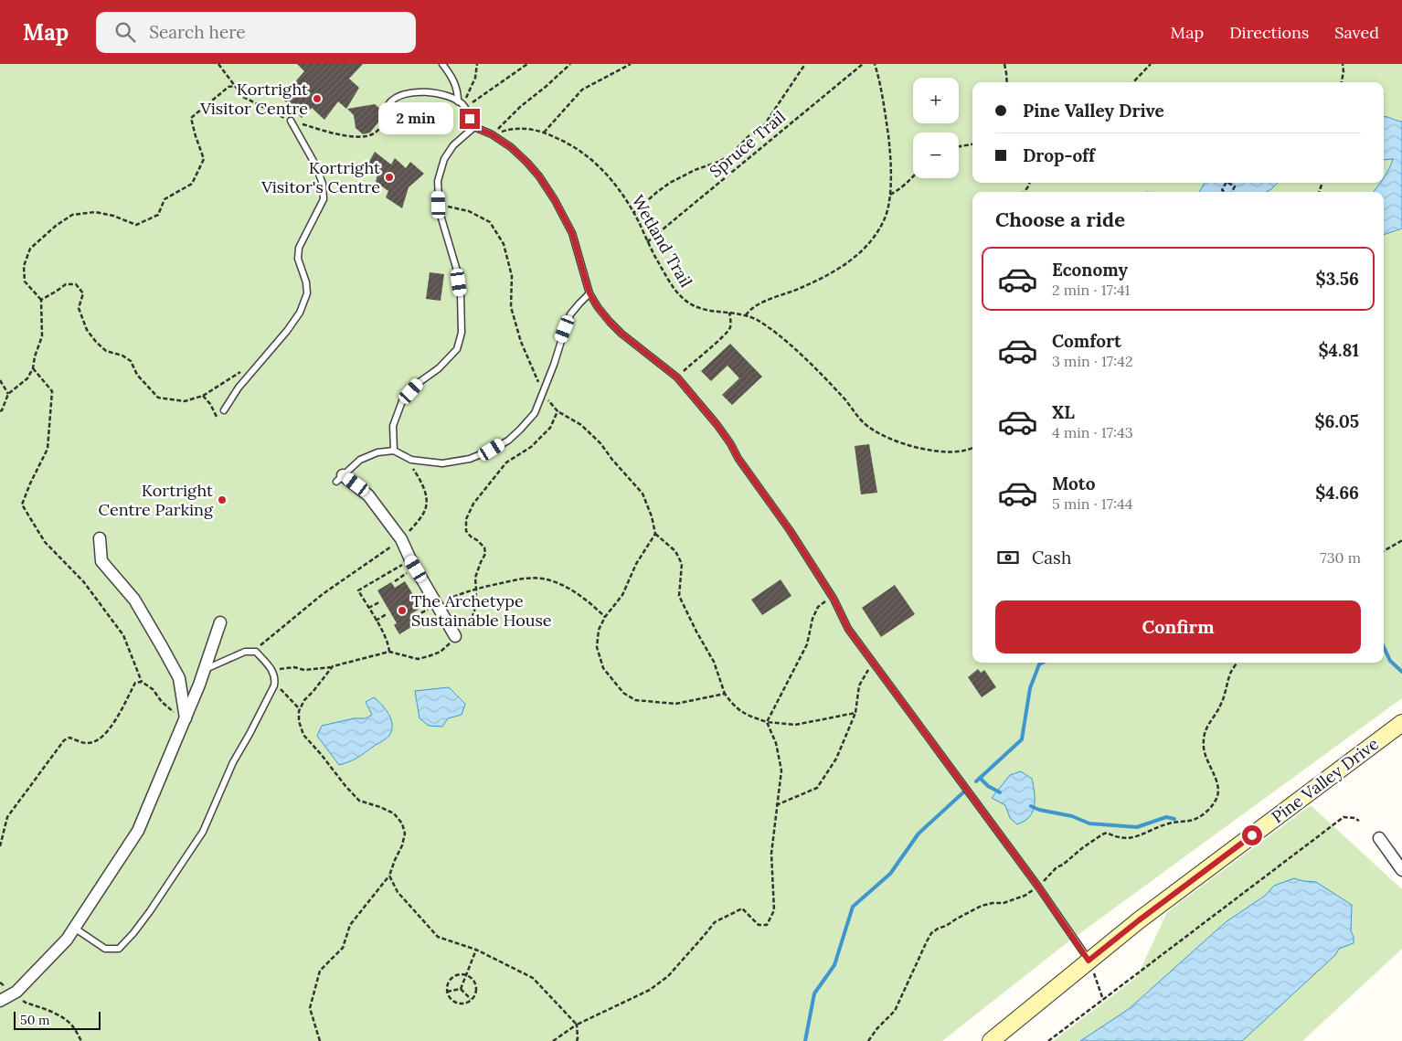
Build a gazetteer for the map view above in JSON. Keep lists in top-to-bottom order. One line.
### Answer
{"streets":{"street":["Pine Valley Drive"],"path":["Spruce Trail","Wetland Trail"]},"crossings":[["Spruce Trail","Wetland Trail"]],"places":["Kortright Visitor Centre","Kortright Visitor's Centre","Kortright Centre Parking","The Archetype Sustainable House"],"scale_bar":"50 m","page":{"header":"Map","search":"Search here","nav":["Map","Directions","Saved"],"map_buttons":["+","−"],"banner":["Pine Valley Drive","Drop-off"],"bubble":"2 min","heading":"Choose a ride","list":[{"name":"Economy","note":"2 min · 17:41","value":"$3.56"},{"name":"Comfort","note":"3 min · 17:42","value":"$4.81"},{"name":"XL","note":"4 min · 17:43","value":"$6.05"},{"name":"Moto","note":"5 min · 17:44","value":"$4.66"}],"pay":["Cash","730 m"],"buttons":"Confirm","scale":"50 m"}}
